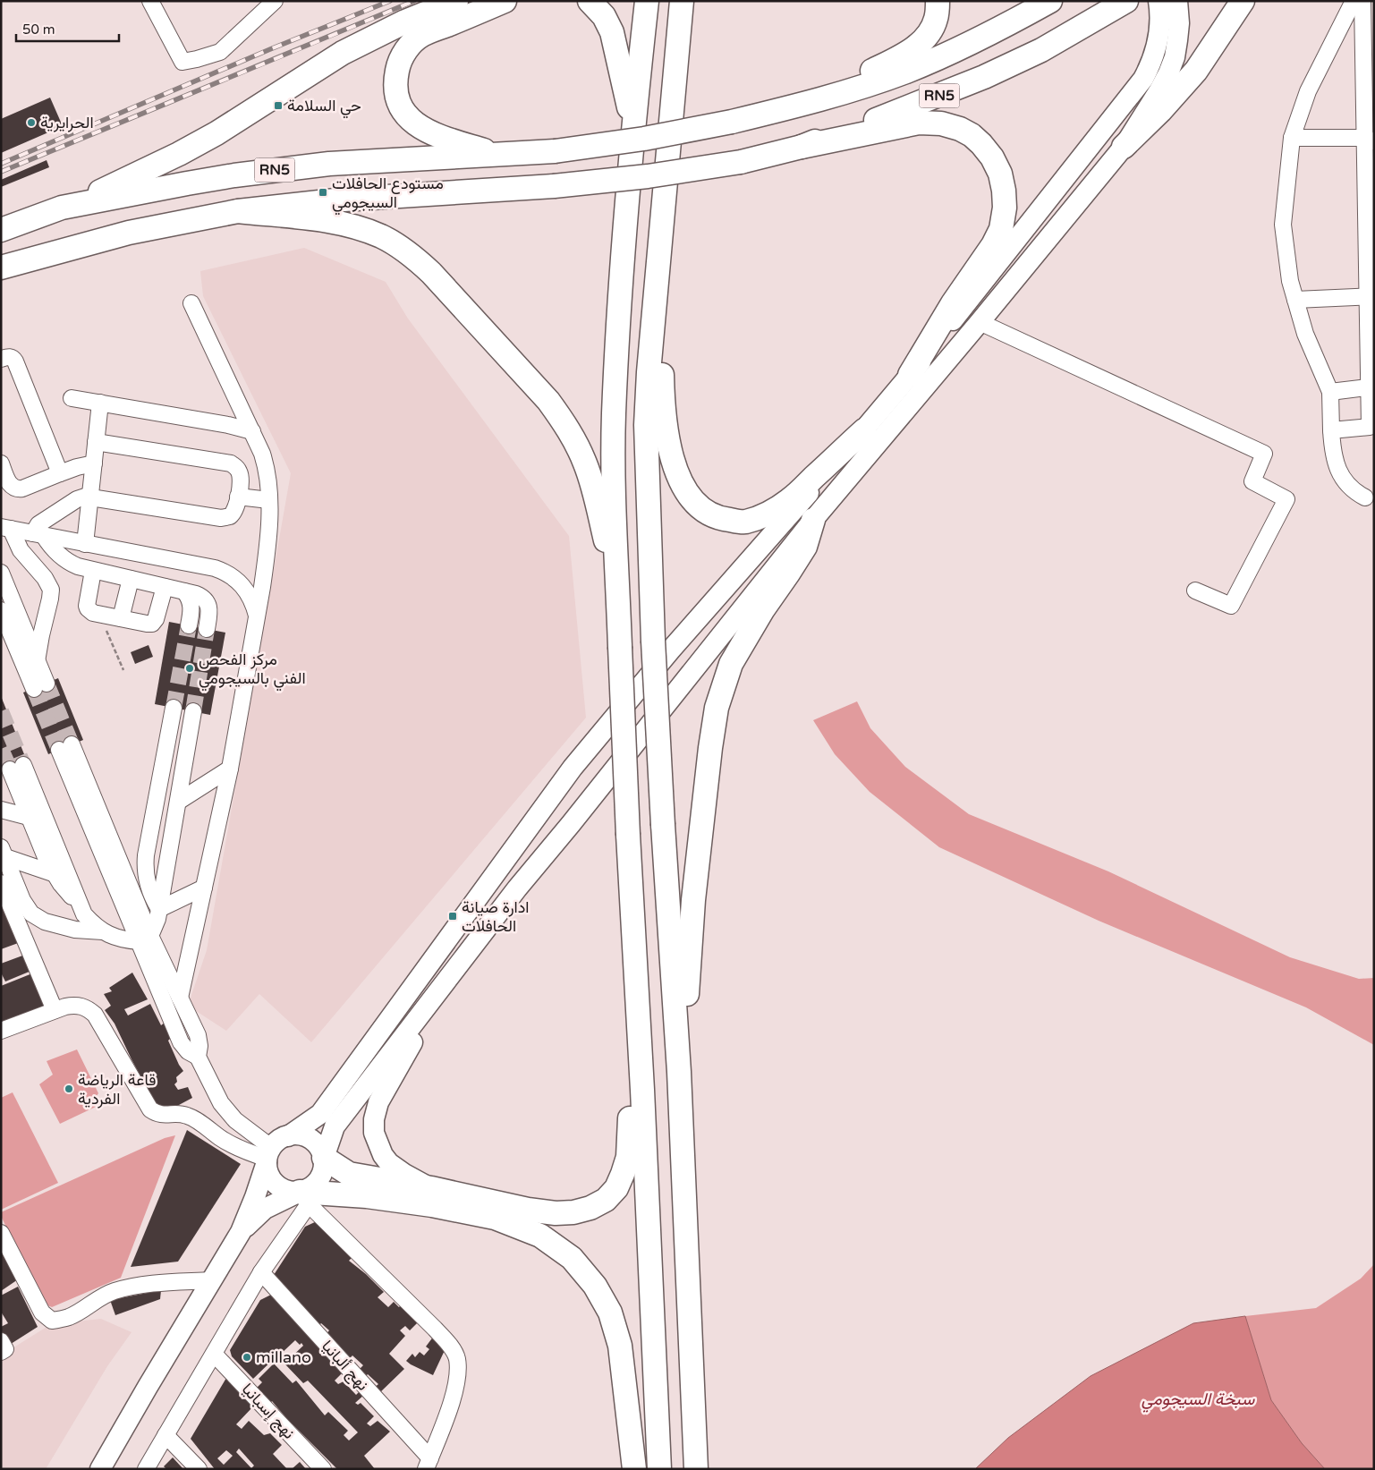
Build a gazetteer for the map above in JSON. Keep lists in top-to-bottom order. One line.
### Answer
{"streets":{"highway":["RN5"],"street":["نهج ألبانيا","نهج إسبانيا"]},"water":["سبخة السيجومي"],"places":{"transit":["حي السلامة","مستودع الحافلات السيجومي","ادارة صيانة الحافلات"],"other":["الحرايرية","مركز الفحص الفني بالسيجومي","قاعة الرياضة الفردية","millano"]},"scale_bar":"50 m"}
